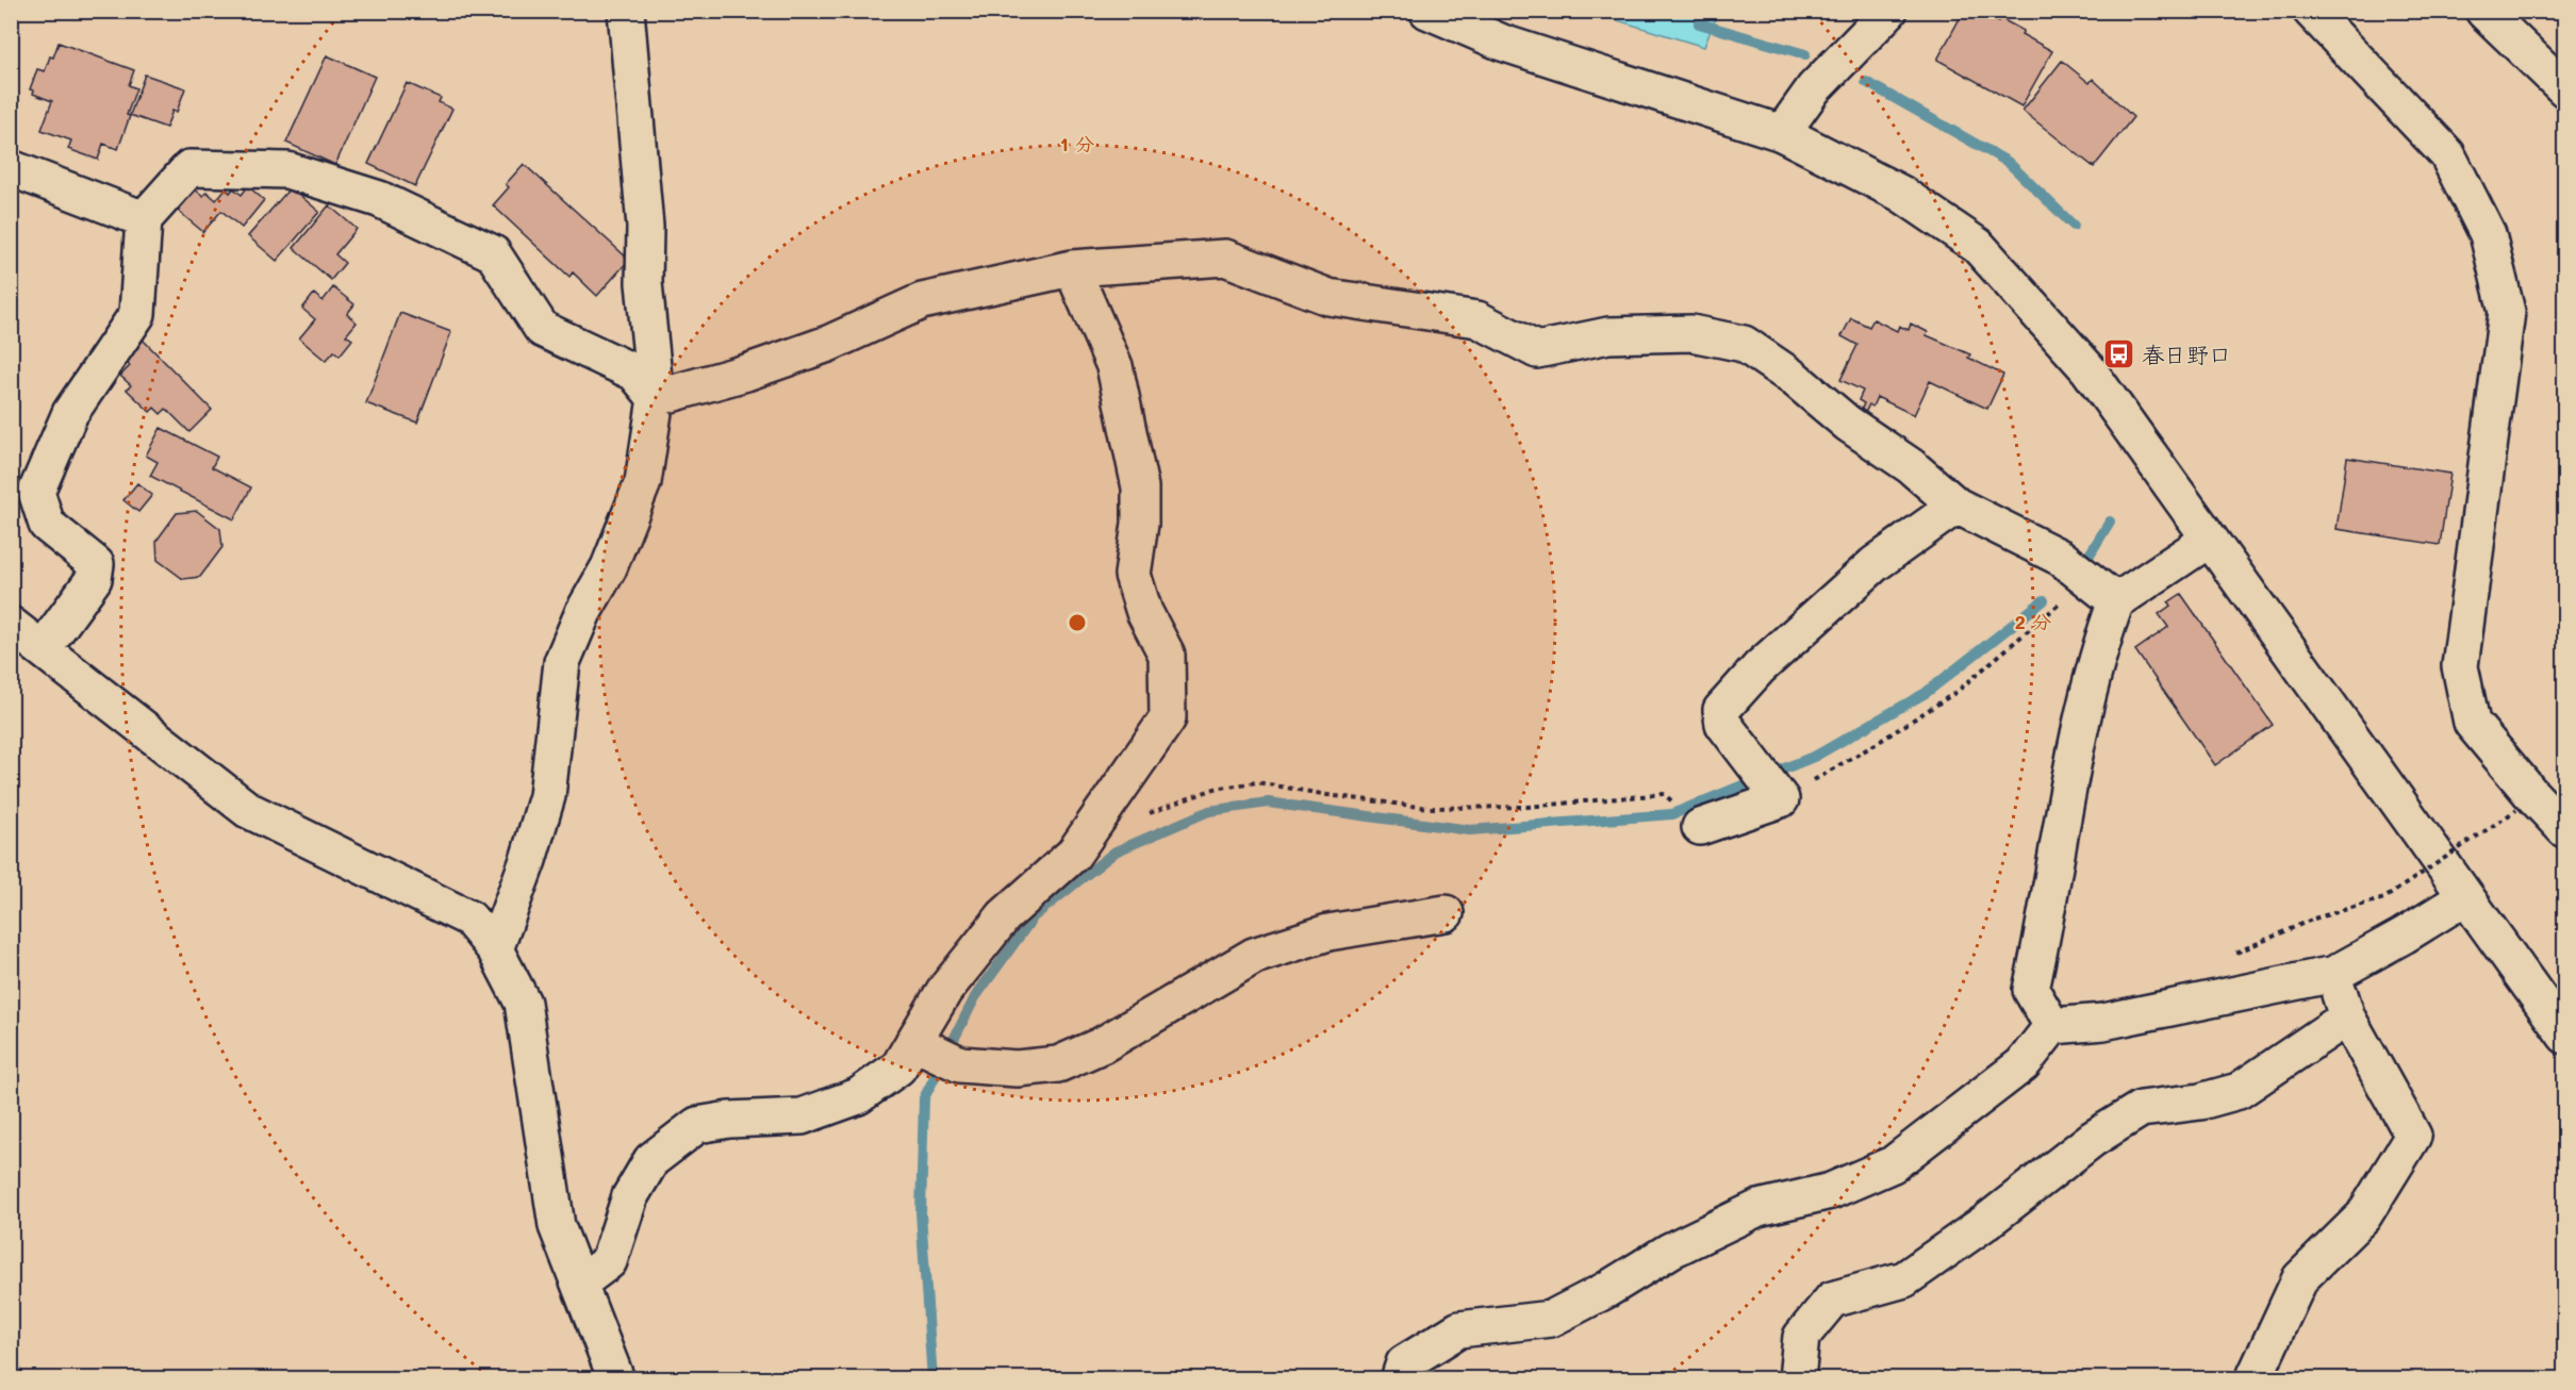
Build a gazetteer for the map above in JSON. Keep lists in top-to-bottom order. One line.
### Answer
{"places":{"bus stop":["春日野口"]},"rings":["1 分","2 分"]}
